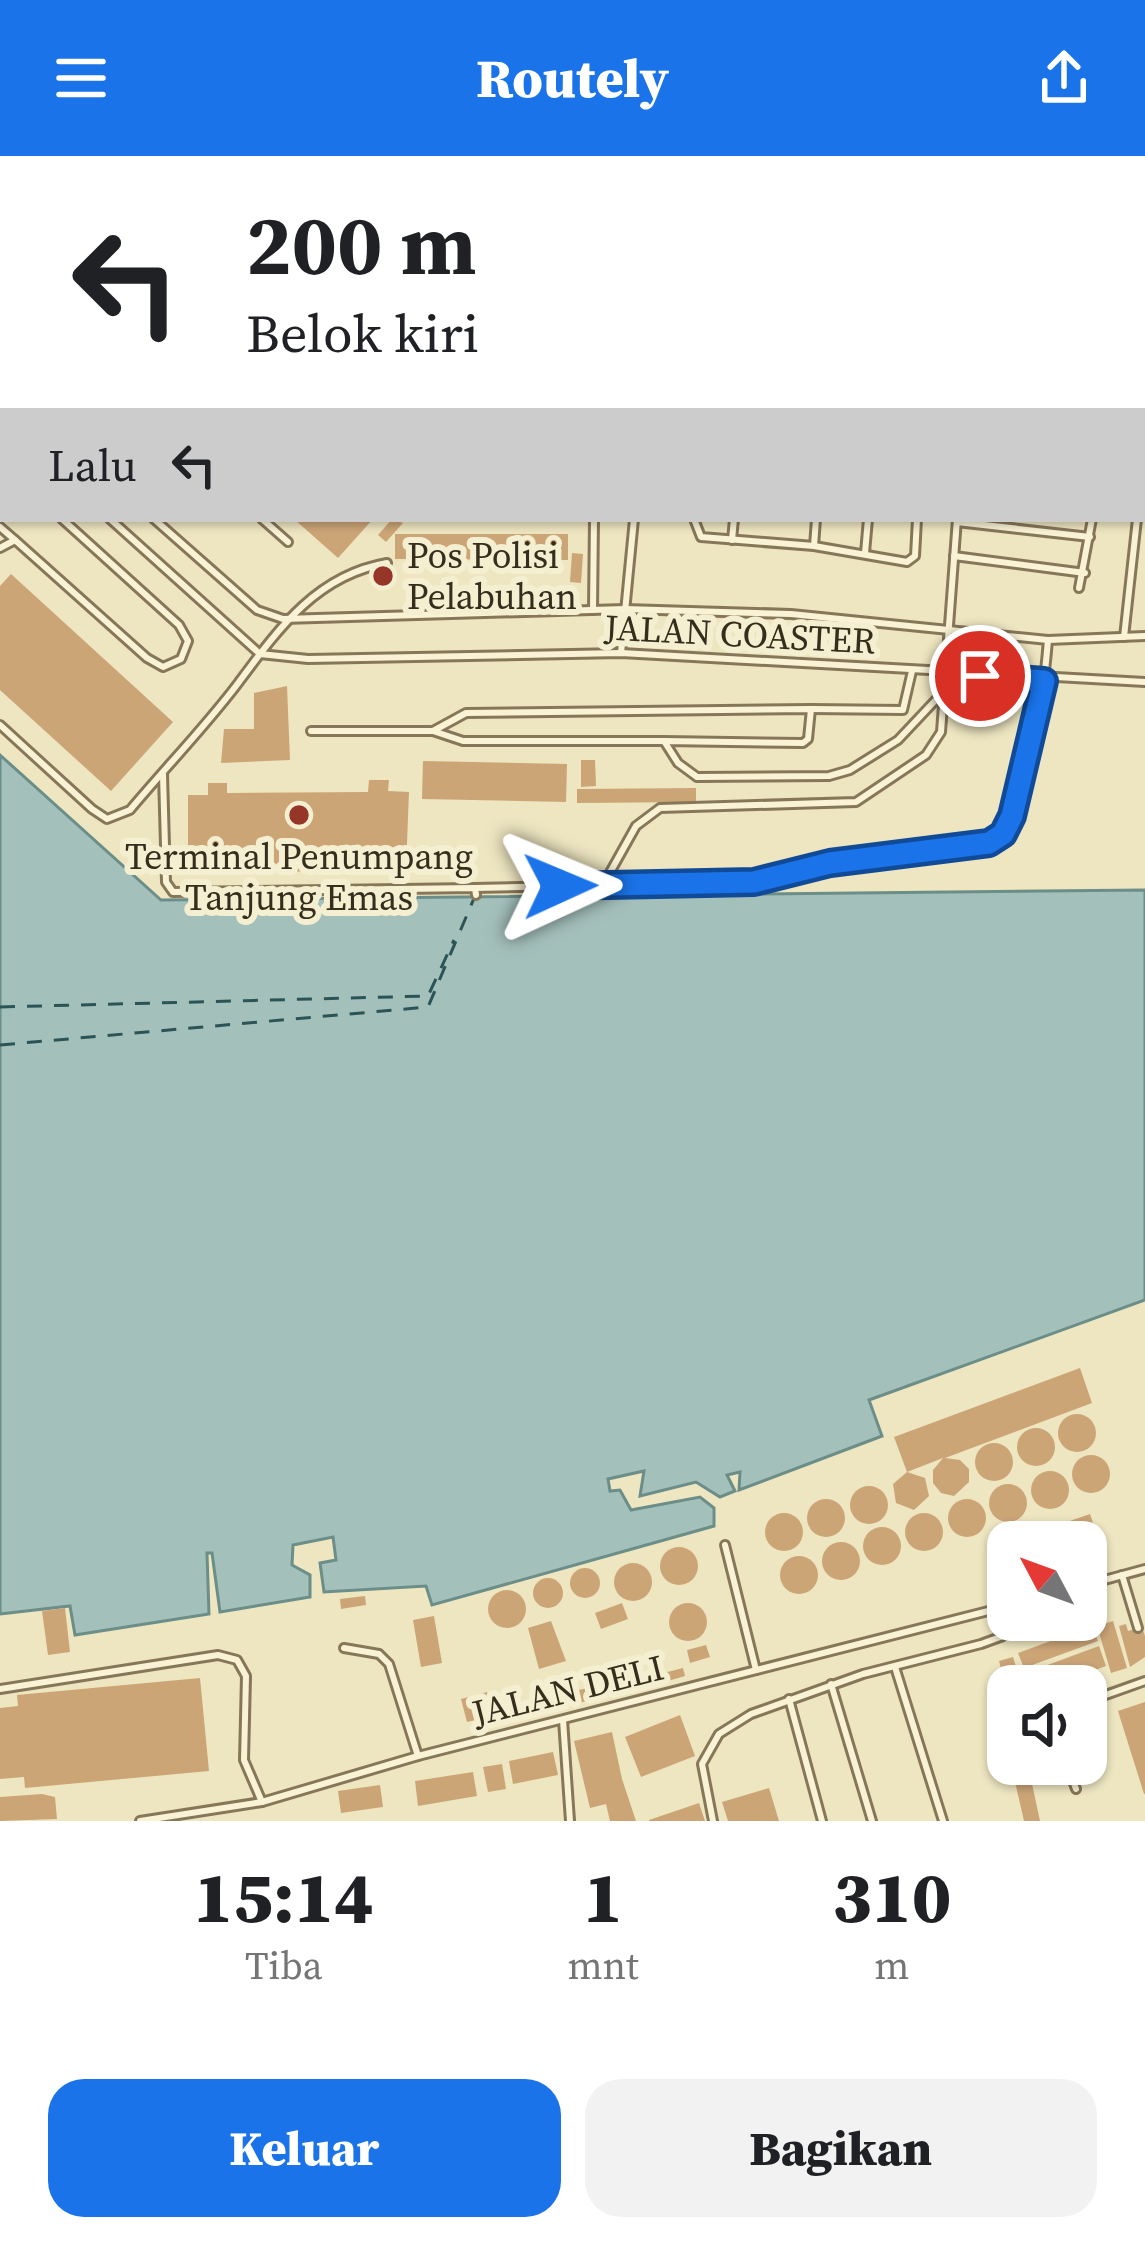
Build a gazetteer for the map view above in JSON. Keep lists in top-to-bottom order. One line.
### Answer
{"streets":{"lane":["JALAN COASTER","JALAN DELI"]},"places":["Pos Polisi Pelabuhan","Terminal Penumpang Tanjung Emas"],"north":"top left","page":{"header":"Routely","turn":["200 m","Belok kiri"],"then":"Lalu","eta":["15:14","Tiba","1","mnt","310","m"],"buttons":["Keluar","Bagikan"]}}
